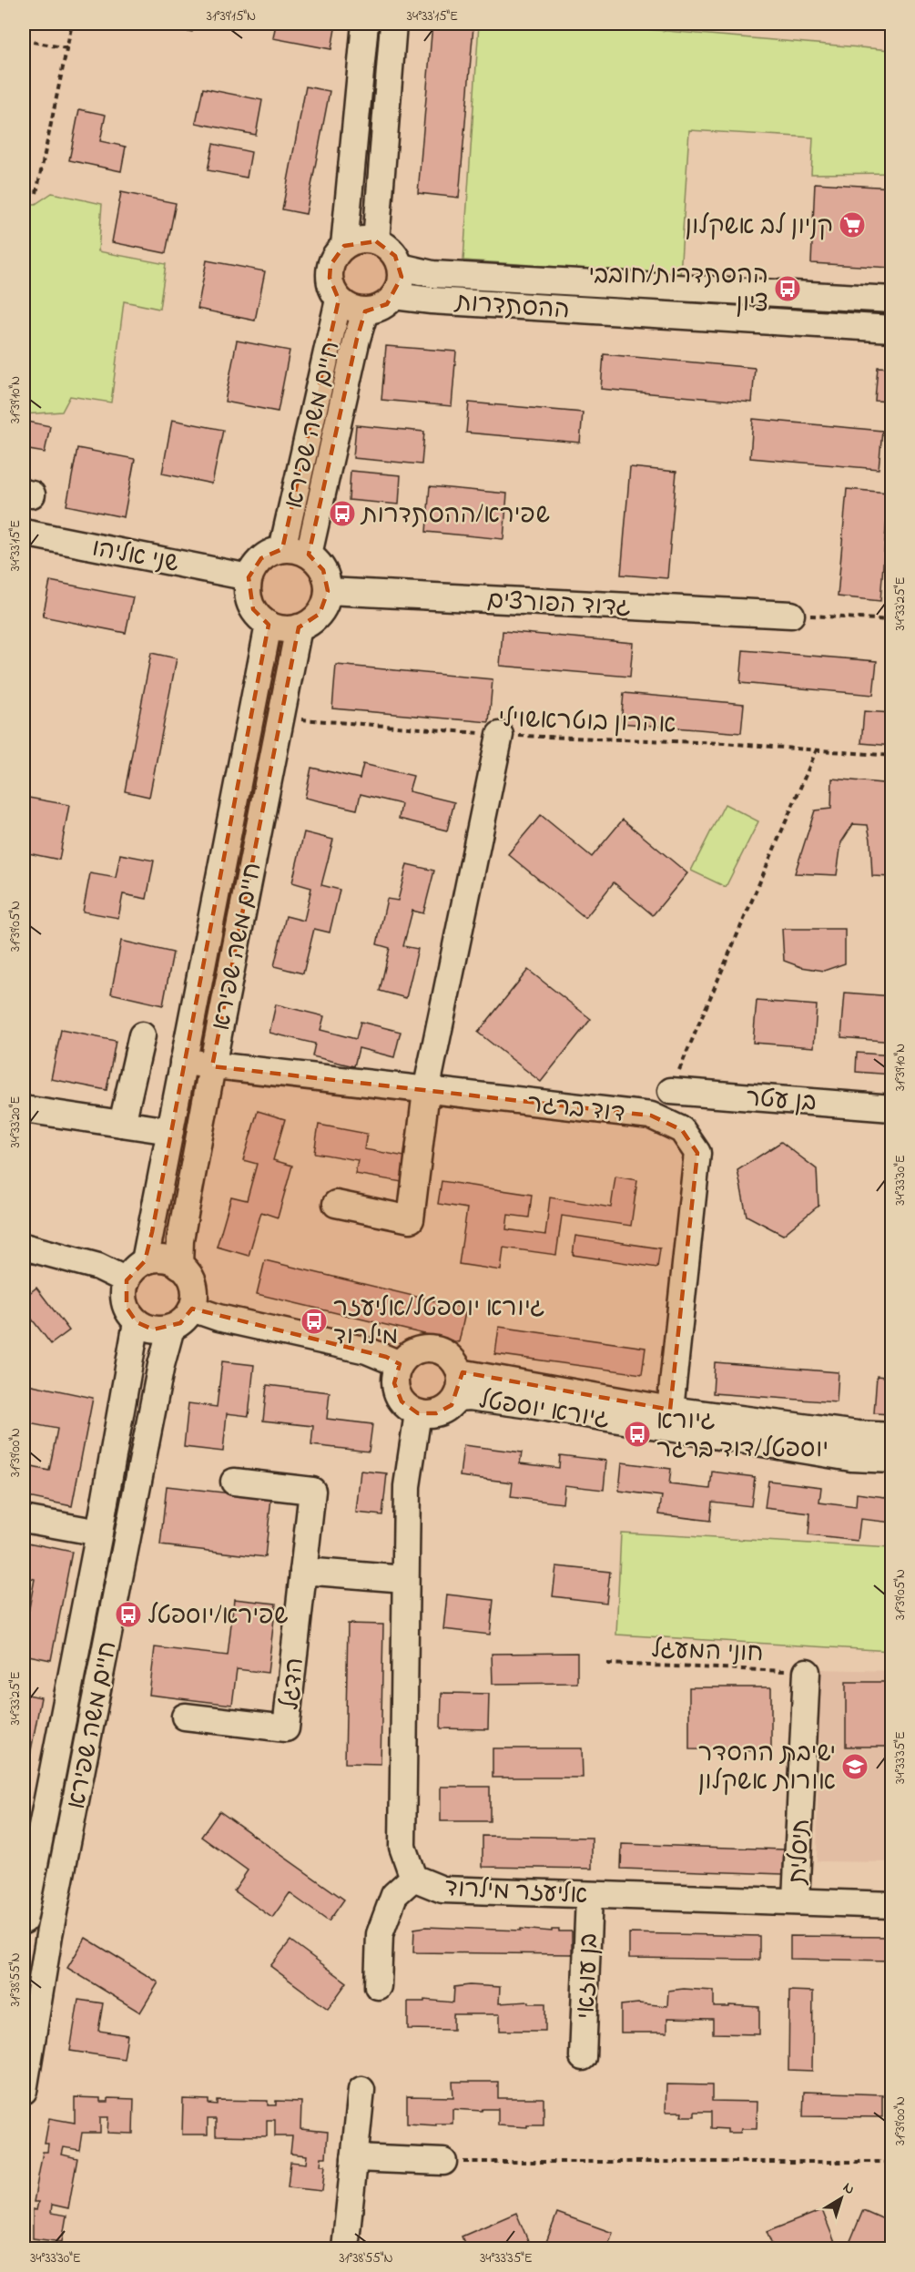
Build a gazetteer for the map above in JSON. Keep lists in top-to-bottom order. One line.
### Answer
{"streets":{"street":["ההסתדרות","חיים משה שפירא","שני אליהו","גדוד הפורצים","בן עטר","דוד ברגר","גיורא יוספטל","הדגל","תיסלית","אליעזר מילרוד","בן עוזאי"],"path":["אהרון בוטראשוילי","חוני המעגל"]},"crossings":[["ההסתדרות","חיים משה שפירא"],["חיים משה שפירא","שני אליהו"],["חיים משה שפירא","גדוד הפורצים"],["חיים משה שפירא","אהרון בוטראשוילי"],["חיים משה שפירא","דוד ברגר"],["שני אליהו","גדוד הפורצים"],["דוד ברגר","גיורא יוספטל"],["גיורא יוספטל","אליעזר מילרוד"],["חוני המעגל","תיסלית"],["תיסלית","אליעזר מילרוד"],["אליעזר מילרוד","בן עוזאי"]],"places":{"supermarket":["קניון לב אשקלון"],"bus stop":["ההסתדרות/חובבי ציון","שפירא/ההסתדרות","גיורא יוספטל/אליעזר מילרוד","גיורא יוספטל/דוד ברגר","שפירא/יוספטל"],"school or university":["ישיבת ההסדר אורות אשקלון"]},"north":"top right","coordinates":["31°39'15\"N","34°33'15\"E","31°39'10\"N","34°33'25\"E","31°39'05\"N","34°33'20\"E","34°33'30\"E","31°39'00\"N","34°33'35\"E","31°38'55\"N"]}
